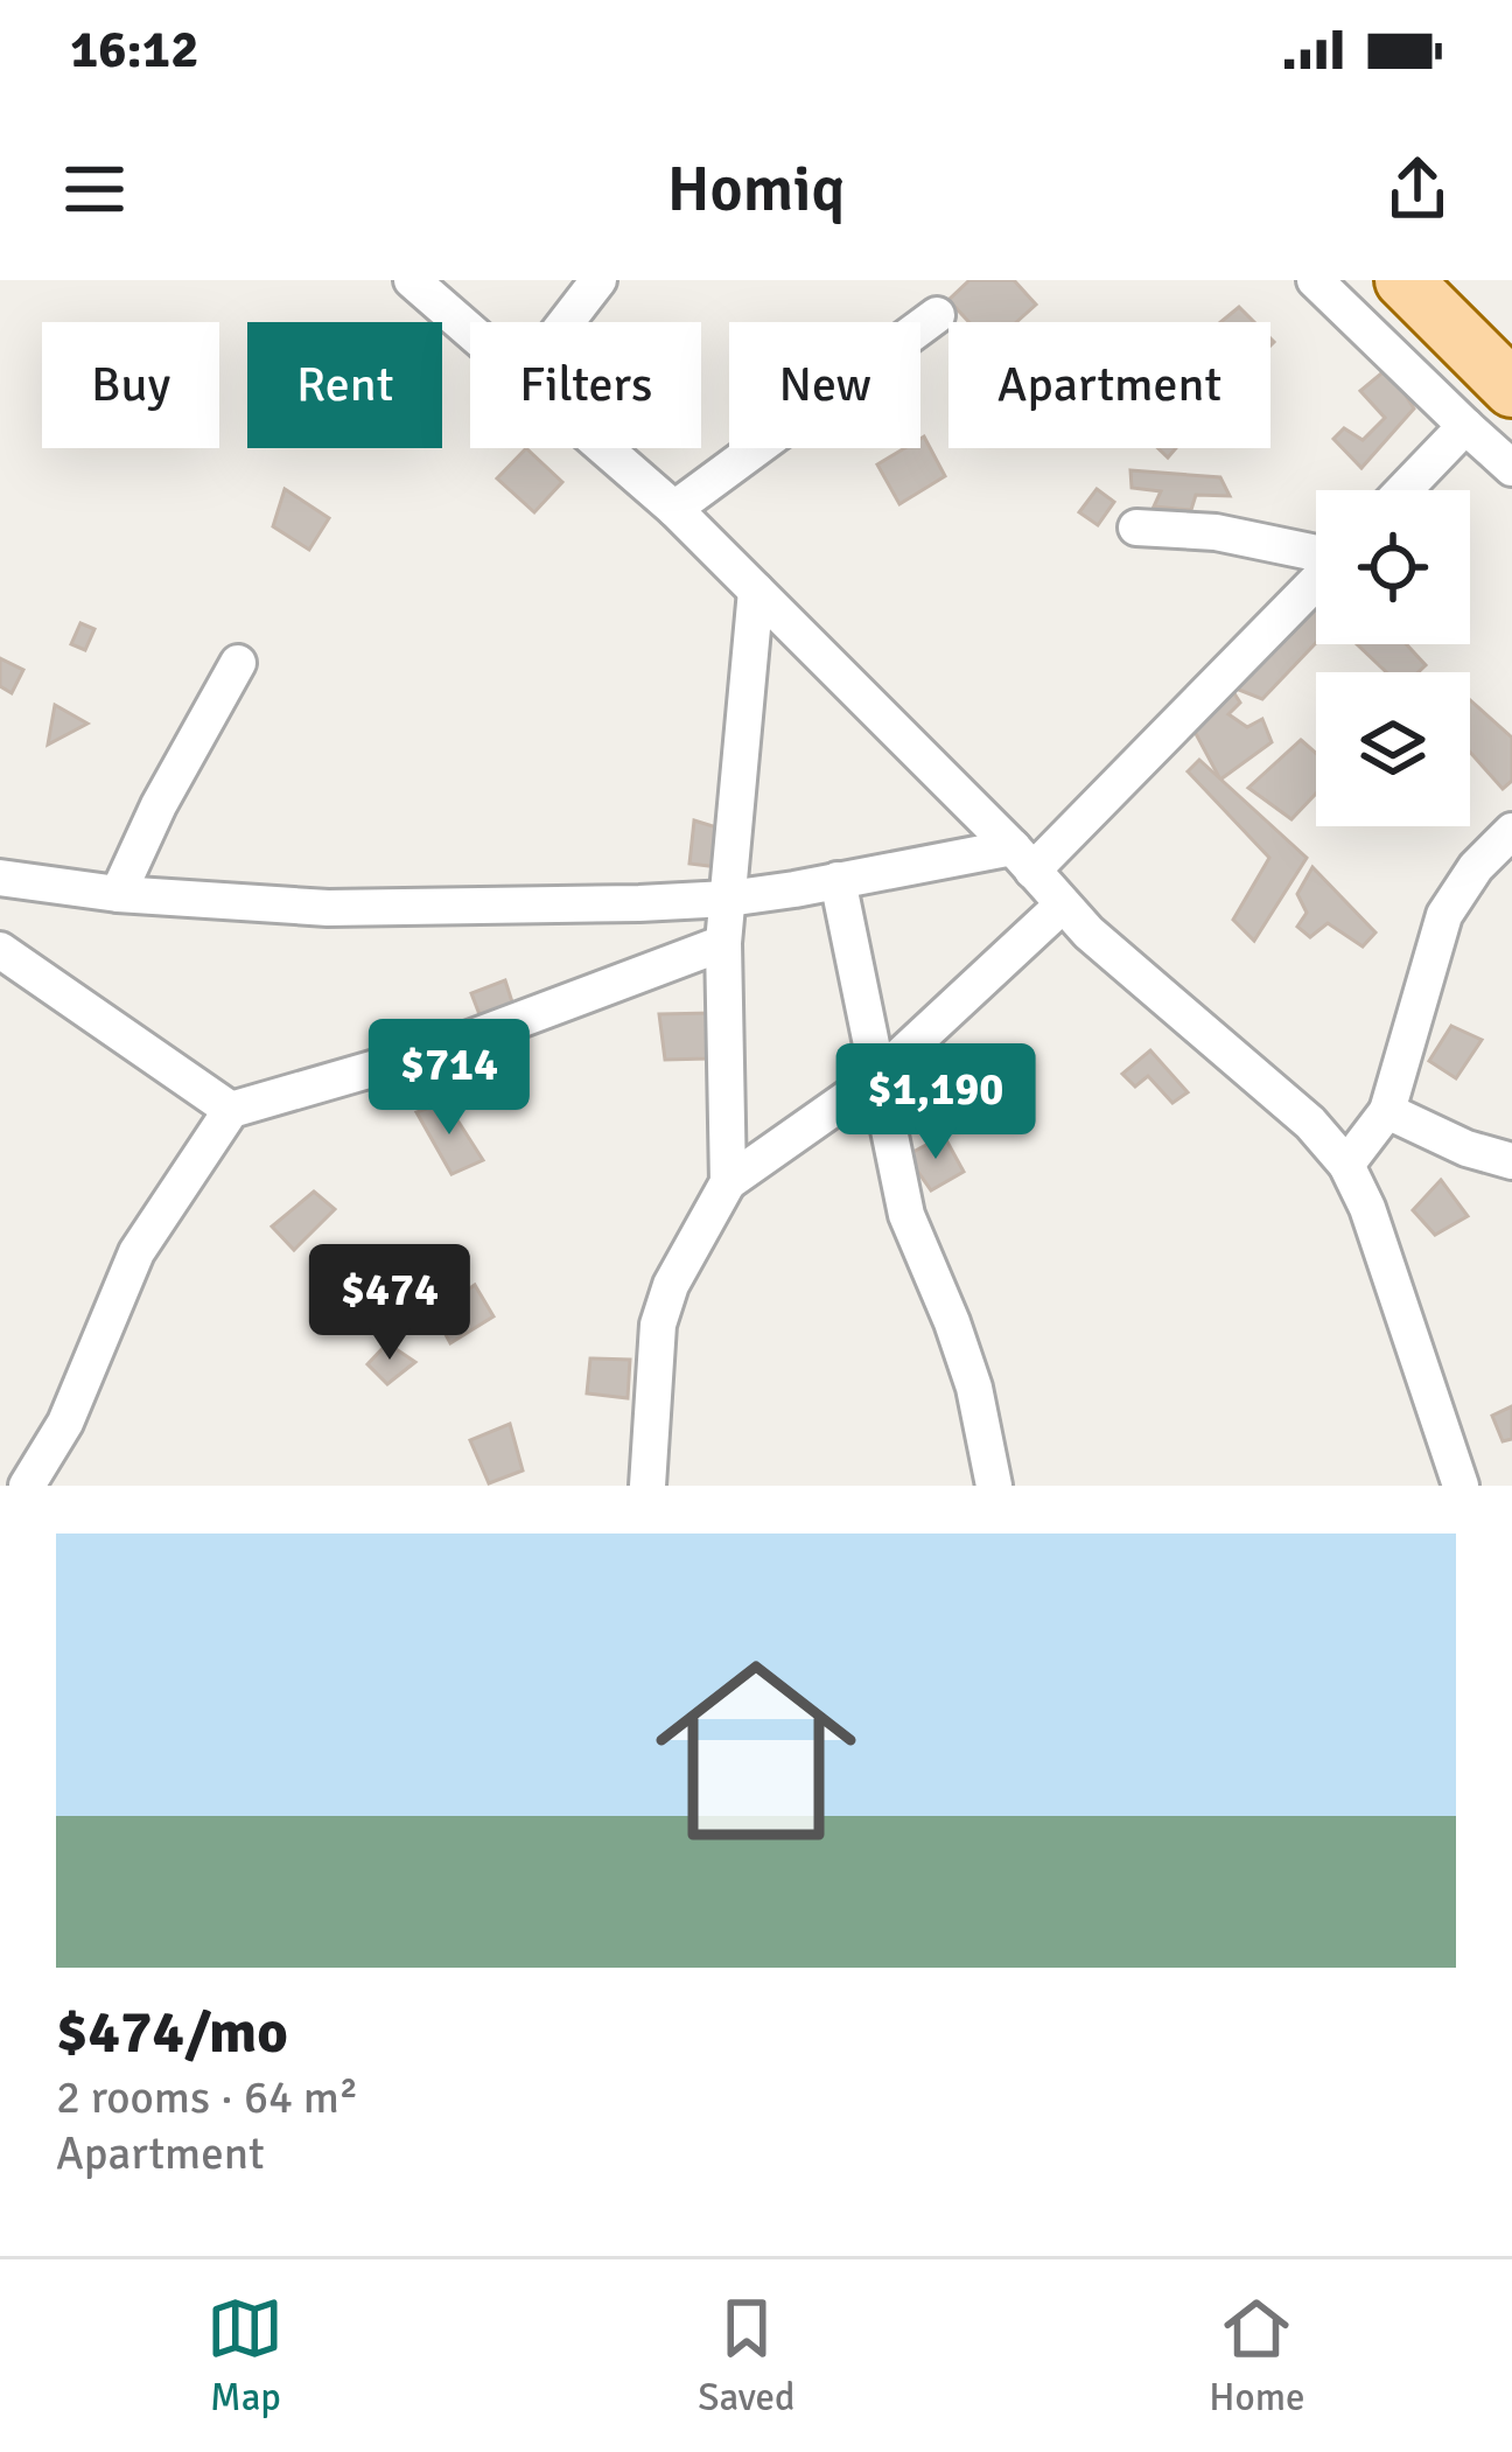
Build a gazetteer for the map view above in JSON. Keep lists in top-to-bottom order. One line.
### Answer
{"page":{"status":"16:12","header":"Homiq","chip":["Buy","Rent","Filters","New","Apartment"],"price":["$714","$1,190","$474"],"list":[{"name":"$474/mo","note":"2 rooms · 64 m² · Apartment"}],"tabs":["Map","Saved","Home"]}}
